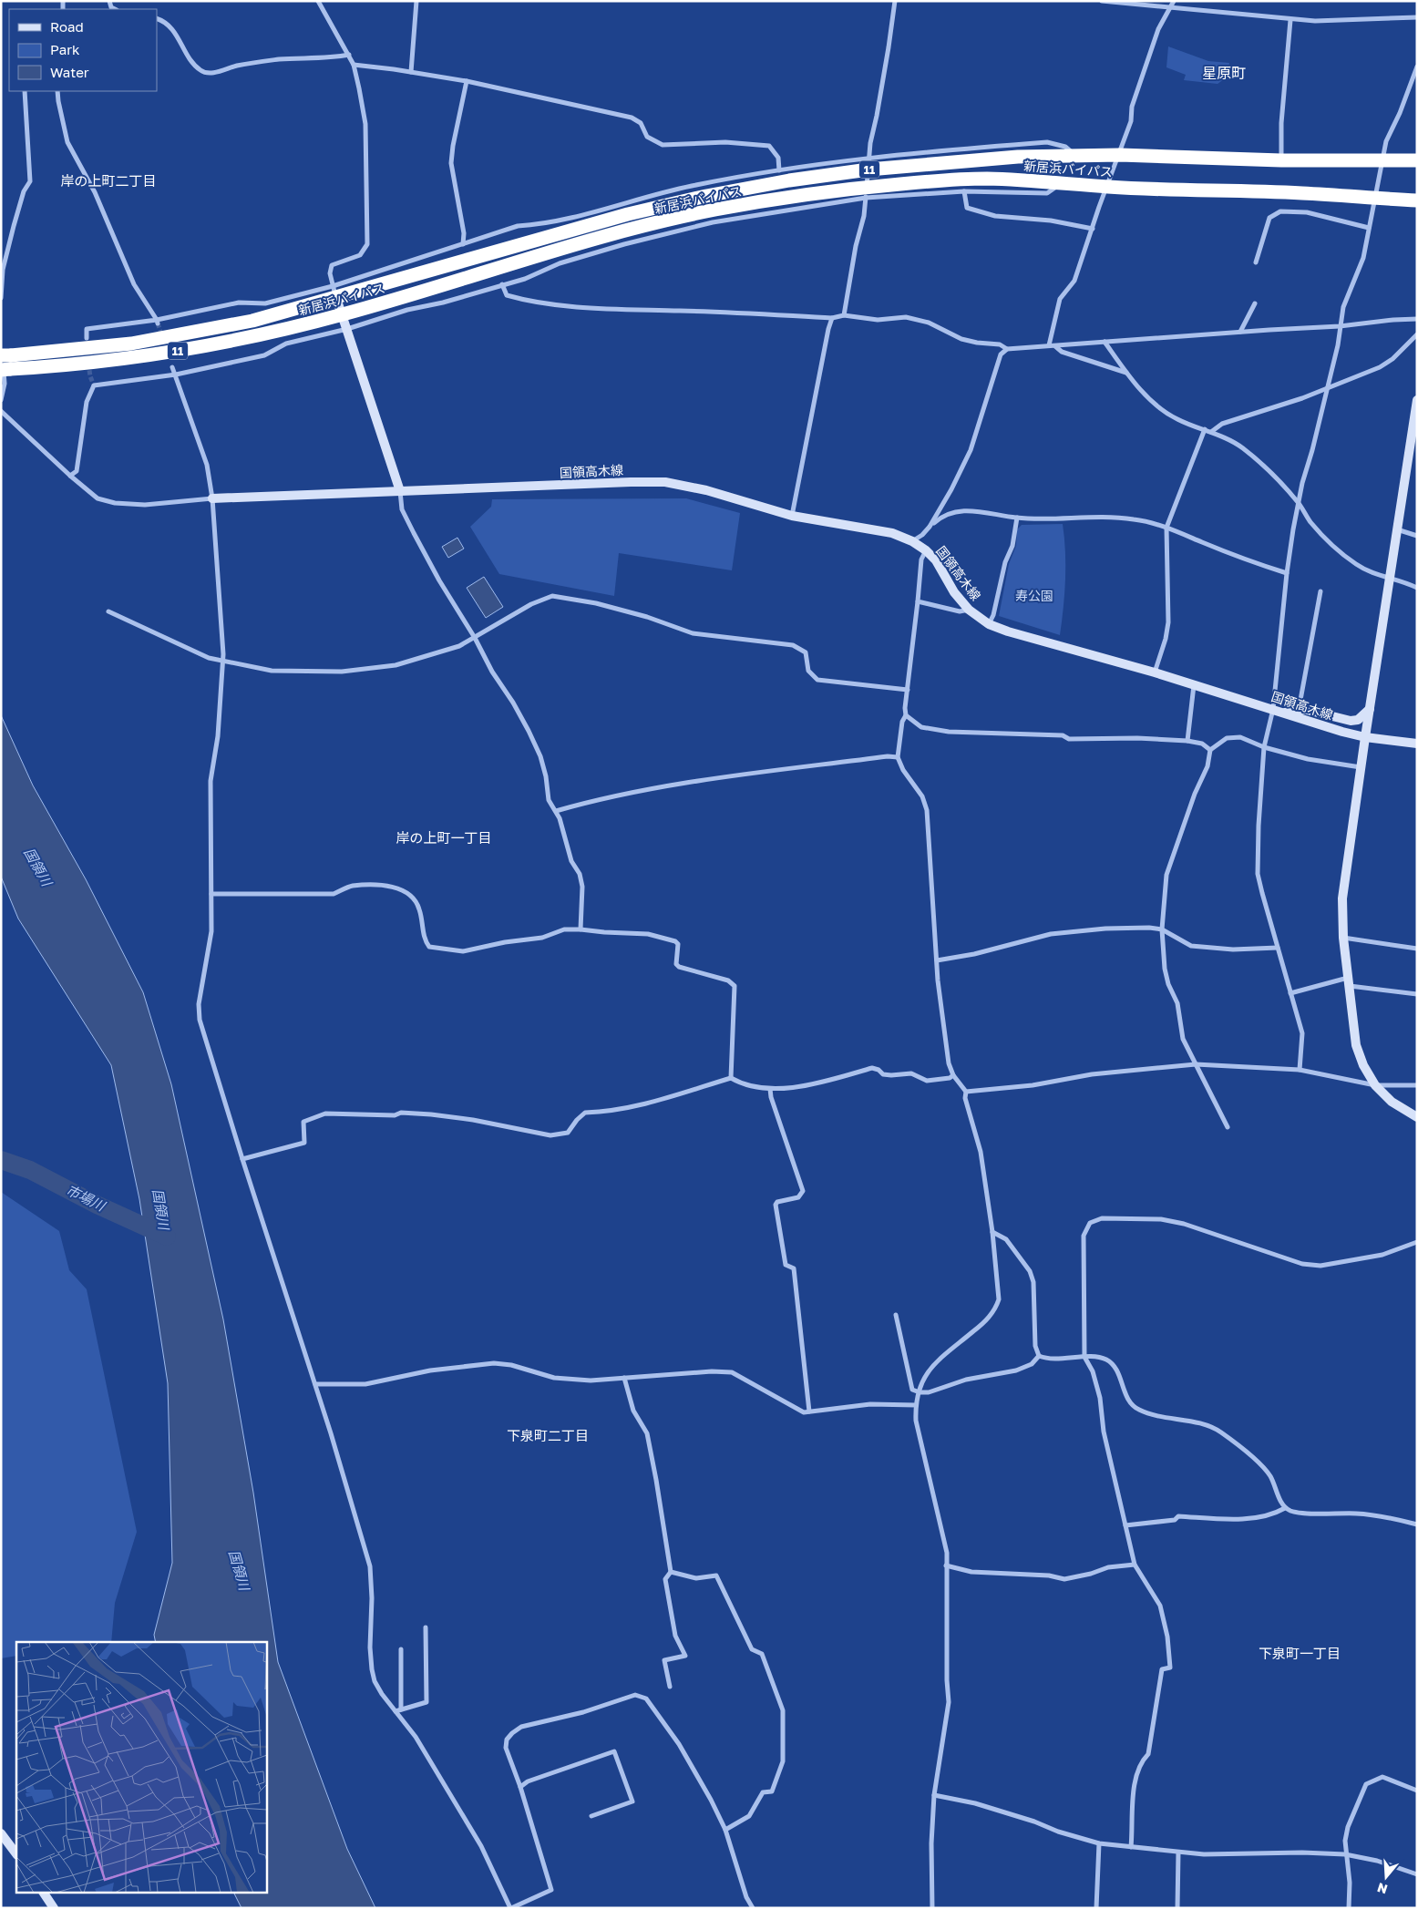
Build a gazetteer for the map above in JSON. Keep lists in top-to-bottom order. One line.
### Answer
{"streets":{"highway":["新居浜バイパス","11"],"main road":["国領高木線"]},"districts":["星原町","岸の上町二丁目","岸の上町一丁目","下泉町二丁目","下泉町一丁目"],"water":["国領川","市場川"],"parks":["寿公園"],"legend":["Road","Park","Water"],"north":"bottom"}
